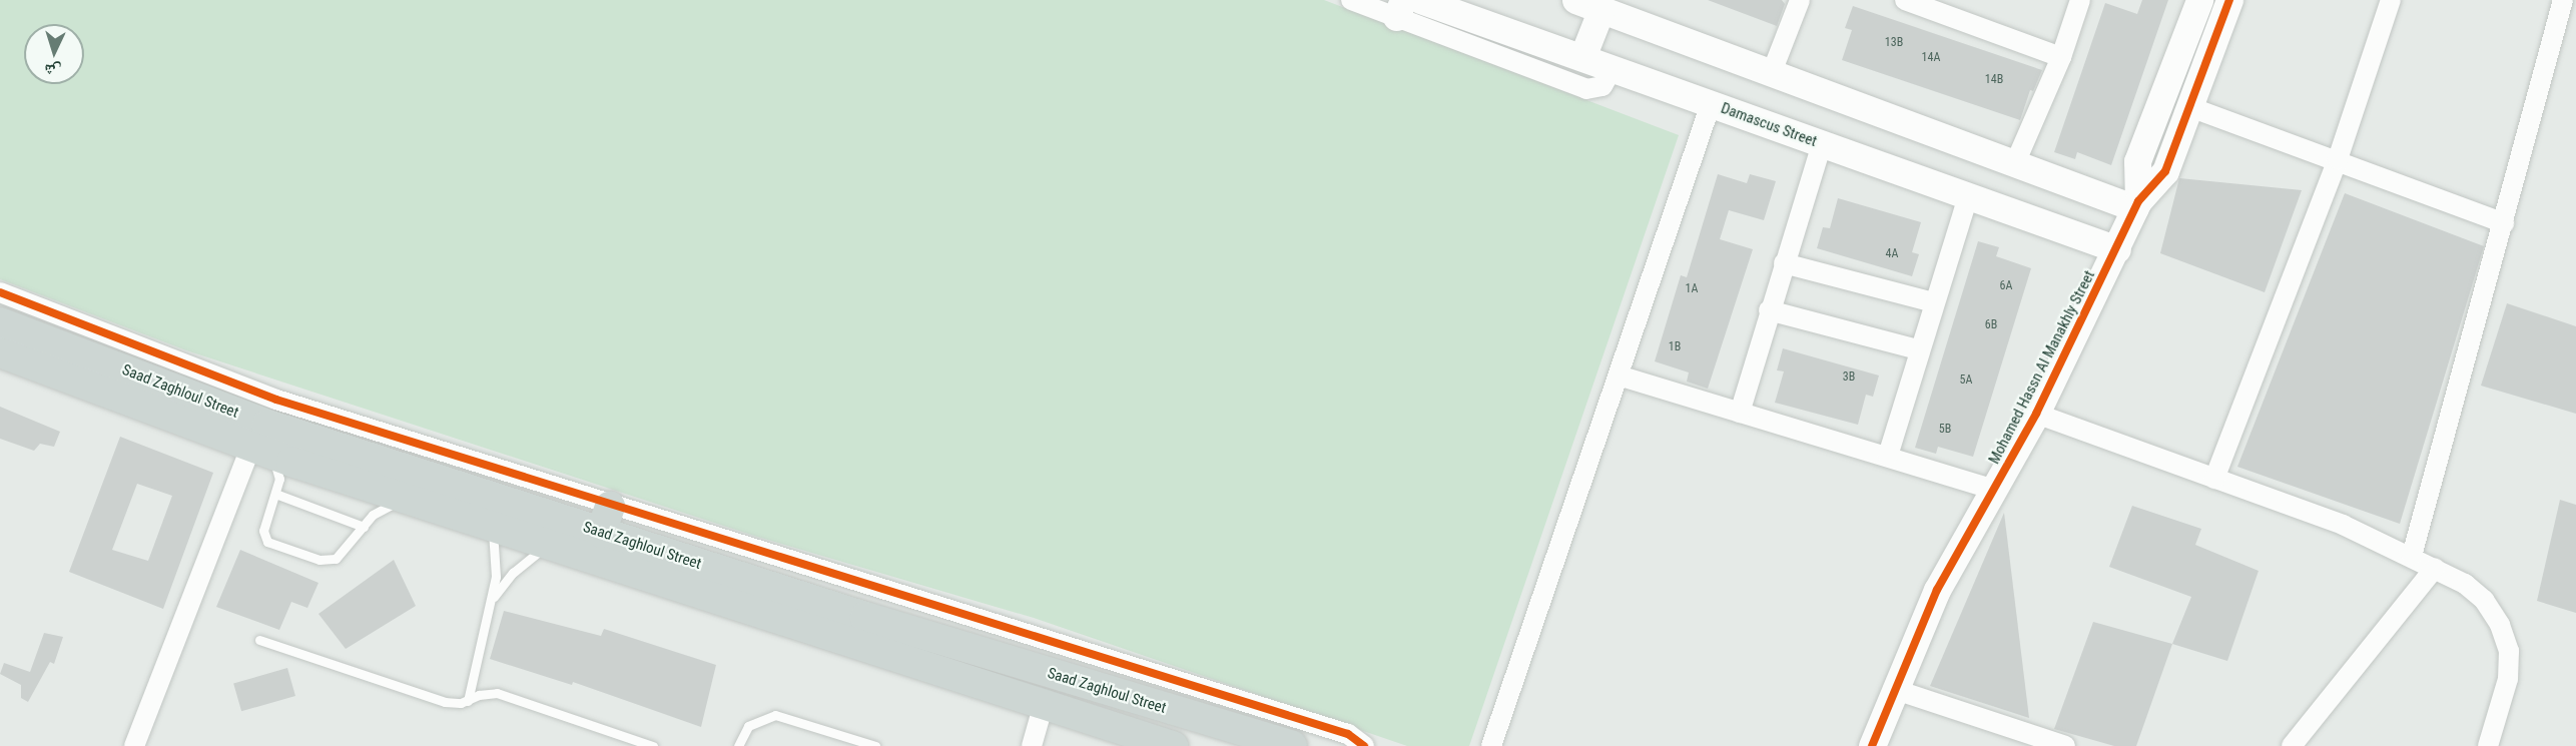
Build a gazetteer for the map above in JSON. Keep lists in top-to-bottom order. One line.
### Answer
{"streets":{"main road":["Saad Zaghloul Street"],"street":["Damascus Street","Mohamed Hassn Al Manakhly Street"]},"crossings":[["Damascus Street","Mohamed Hassn Al Manakhly Street"]],"house_numbers":["13B","14A","14B","4A","6A","1A","6B","1B","3B","5A","5B"],"north":"bottom"}
